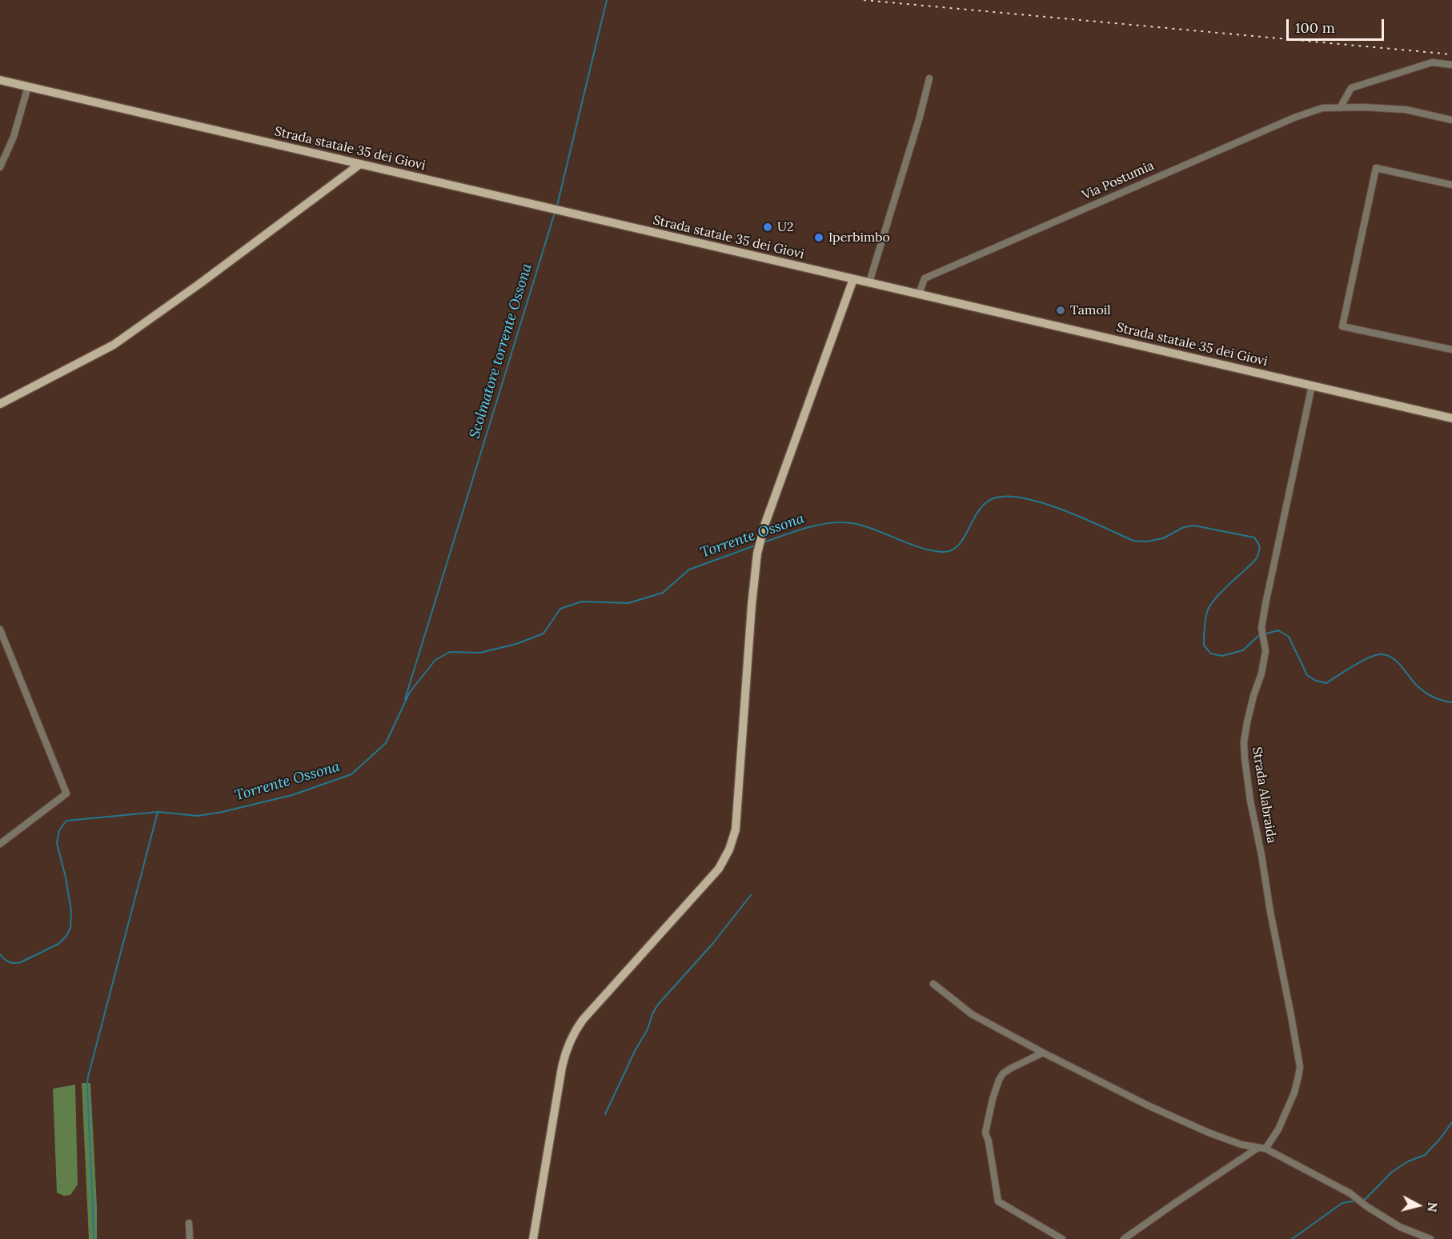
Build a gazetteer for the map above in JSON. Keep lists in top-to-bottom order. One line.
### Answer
{"streets":{"main road":["Strada statale 35 dei Giovi"],"street":["Via Postumia","Strada Alabraida"]},"crossings":[["Strada statale 35 dei Giovi","Via Postumia"],["Strada statale 35 dei Giovi","Strada Alabraida"]],"water":["Scolmatore torrente Ossona","Torrente Ossona"],"places":["U2","Iperbimbo","Tamoil"],"scale_bar":"100 m","north":"right"}
